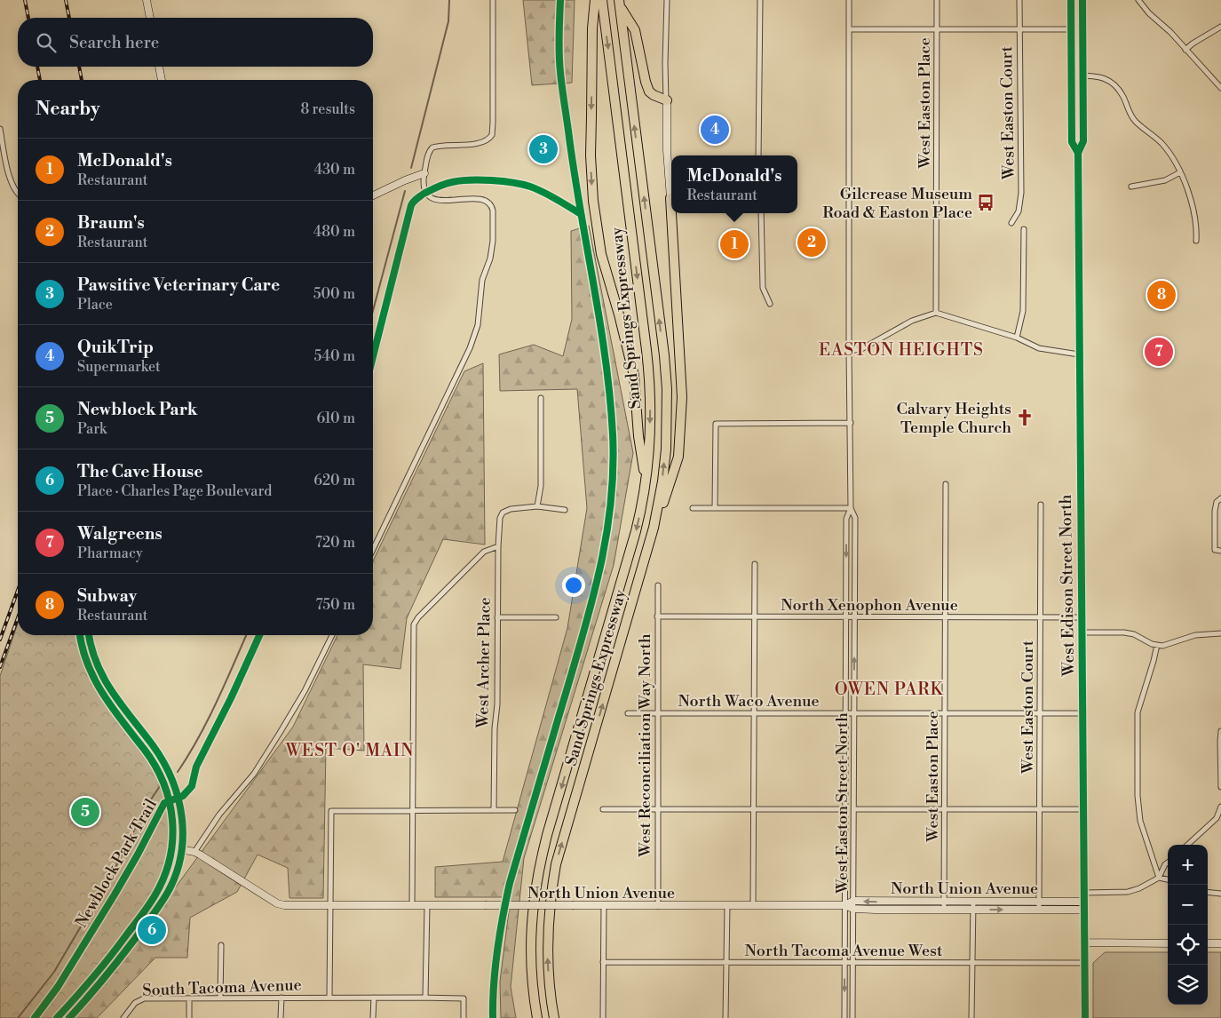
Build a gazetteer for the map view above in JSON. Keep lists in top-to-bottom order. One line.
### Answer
{"streets":{"highway":["Sand Springs Expressway"],"main road":["West Edison Street North","North Union Avenue"],"street":["West Easton Place","West Easton Court","North Xenophon Avenue","West Archer Place","North Waco Avenue","West Reconciliation Way North","West Easton Street North","North Tacoma Avenue West","South Tacoma Avenue"],"cycle path":["Newblock Park Trail"]},"crossings":[["West Easton Place","North Xenophon Avenue"],["West Easton Place","North Waco Avenue"],["West Easton Place","North Union Avenue"],["West Easton Court","North Xenophon Avenue"],["West Easton Court","North Waco Avenue"],["West Easton Court","North Union Avenue"],["West Edison Street North","North Xenophon Avenue"],["West Edison Street North","North Waco Avenue"],["West Edison Street North","North Union Avenue"],["West Edison Street North","North Tacoma Avenue West"],["North Xenophon Avenue","West Reconciliation Way North"],["North Xenophon Avenue","West Easton Street North"],["North Waco Avenue","West Reconciliation Way North"],["North Waco Avenue","West Easton Street North"],["West Reconciliation Way North","North Union Avenue"],["West Easton Street North","North Union Avenue"],["West Easton Street North","North Tacoma Avenue West"]],"districts":["EASTON HEIGHTS","OWEN PARK","WEST O' MAIN"],"places":{"bus stop":["Gilcrease Museum Road & Easton Place"],"church":["Calvary Heights Temple Church"]},"page":{"search":"Search here","heading":["Nearby","8 results"],"pins":["4","3","2","1","8","7","5","6"],"list":[{"mark":"1","name":"McDonald's","note":"Restaurant","value":"430 m"},{"mark":"2","name":"Braum's","note":"Restaurant","value":"480 m"},{"mark":"3","name":"Pawsitive Veterinary Care","note":"Place","value":"500 m"},{"mark":"4","name":"QuikTrip","note":"Supermarket","value":"540 m"},{"mark":"5","name":"Newblock Park","note":"Park","value":"610 m"},{"mark":"6","name":"The Cave House","note":"Place · Charles Page Boulevard","value":"620 m"},{"mark":"7","name":"Walgreens","note":"Pharmacy","value":"720 m"},{"mark":"8","name":"Subway","note":"Restaurant","value":"750 m"}],"popup":["McDonald's","Restaurant"],"map_buttons":["+","−"]}}
